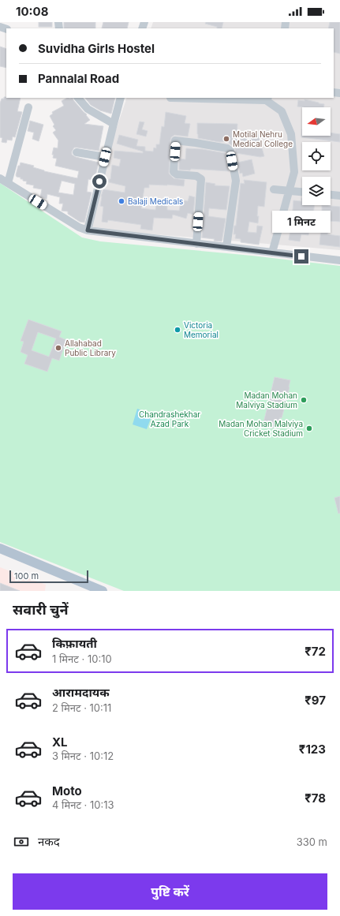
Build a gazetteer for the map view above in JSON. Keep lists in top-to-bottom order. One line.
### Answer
{"parks":["Chandrashekhar Azad Park"],"places":["Motilal Nehru Medical College","Balaji Medicals","Victoria Memorial","Allahabad Public Library","Madan Mohan Malviya Stadium","Madan Mohan Malviya Cricket Stadium"],"scale_bar":"100 m","north":"left","page":{"status":"10:08","banner":["Suvidha Girls Hostel","Pannalal Road"],"bubble":"1 मिनट","scale":"100 m","heading":"सवारी चुनें","list":[{"name":"किफ़ायती","note":"1 मिनट · 10:10","value":"₹72"},{"name":"आरामदायक","note":"2 मिनट · 10:11","value":"₹97"},{"name":"XL","note":"3 मिनट · 10:12","value":"₹123"},{"name":"Moto","note":"4 मिनट · 10:13","value":"₹78"}],"pay":["नकद","330 m"],"buttons":"पुष्टि करें"}}
